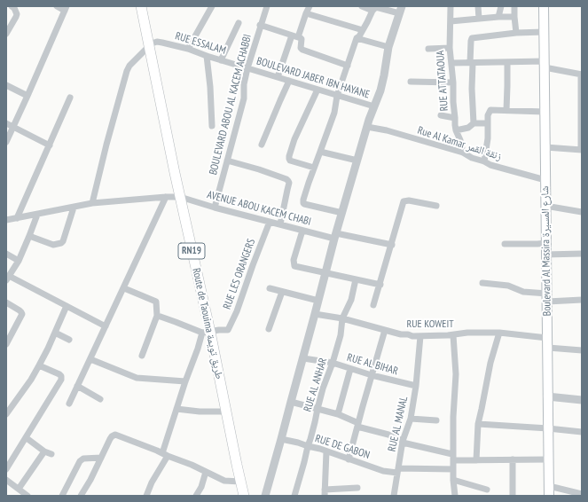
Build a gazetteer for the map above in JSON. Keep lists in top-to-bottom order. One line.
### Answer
{"streets":{"main road":["RN19","Boulevard Al Massira شارع المسيرة","Route de Taouima طريق تويمة"],"street":["RUE ESSALAM","BOULEVARD JABER IBN HAYANE","RUE ATTATAOUA","BOULEVARD ABOU AL KACEM ACHABBI","Rue Al Kamar زنقة القمر","AVENUE ABOU KACEM CHABI","RUE LES ORANGERS","RUE KOWEIT","RUE AL BIHAR","RUE AL ANHAR","RUE AL MANAL","RUE DE GABON"]},"crossings":[["RUE ESSALAM","BOULEVARD JABER IBN HAYANE"],["RUE ESSALAM","BOULEVARD ABOU AL KACEM ACHABBI"],["RUE ESSALAM","Route de Taouima طريق تويمة"],["BOULEVARD JABER IBN HAYANE","BOULEVARD ABOU AL KACEM ACHABBI"],["RUE ATTATAOUA","Rue Al Kamar زنقة القمر"],["BOULEVARD ABOU AL KACEM ACHABBI","AVENUE ABOU KACEM CHABI"],["Rue Al Kamar زنقة القمر","Boulevard Al Massira شارع المسيرة"],["AVENUE ABOU KACEM CHABI","RUE LES ORANGERS"],["AVENUE ABOU KACEM CHABI","Route de Taouima طريق تويمة"],["Boulevard Al Massira شارع المسيرة","RUE KOWEIT"],["RUE LES ORANGERS","Route de Taouima طريق تويمة"],["RUE KOWEIT","RUE AL ANHAR"],["RUE KOWEIT","RUE AL MANAL"],["RUE AL BIHAR","RUE AL ANHAR"],["RUE AL BIHAR","RUE AL MANAL"],["RUE AL ANHAR","RUE DE GABON"],["RUE AL MANAL","RUE DE GABON"]]}
